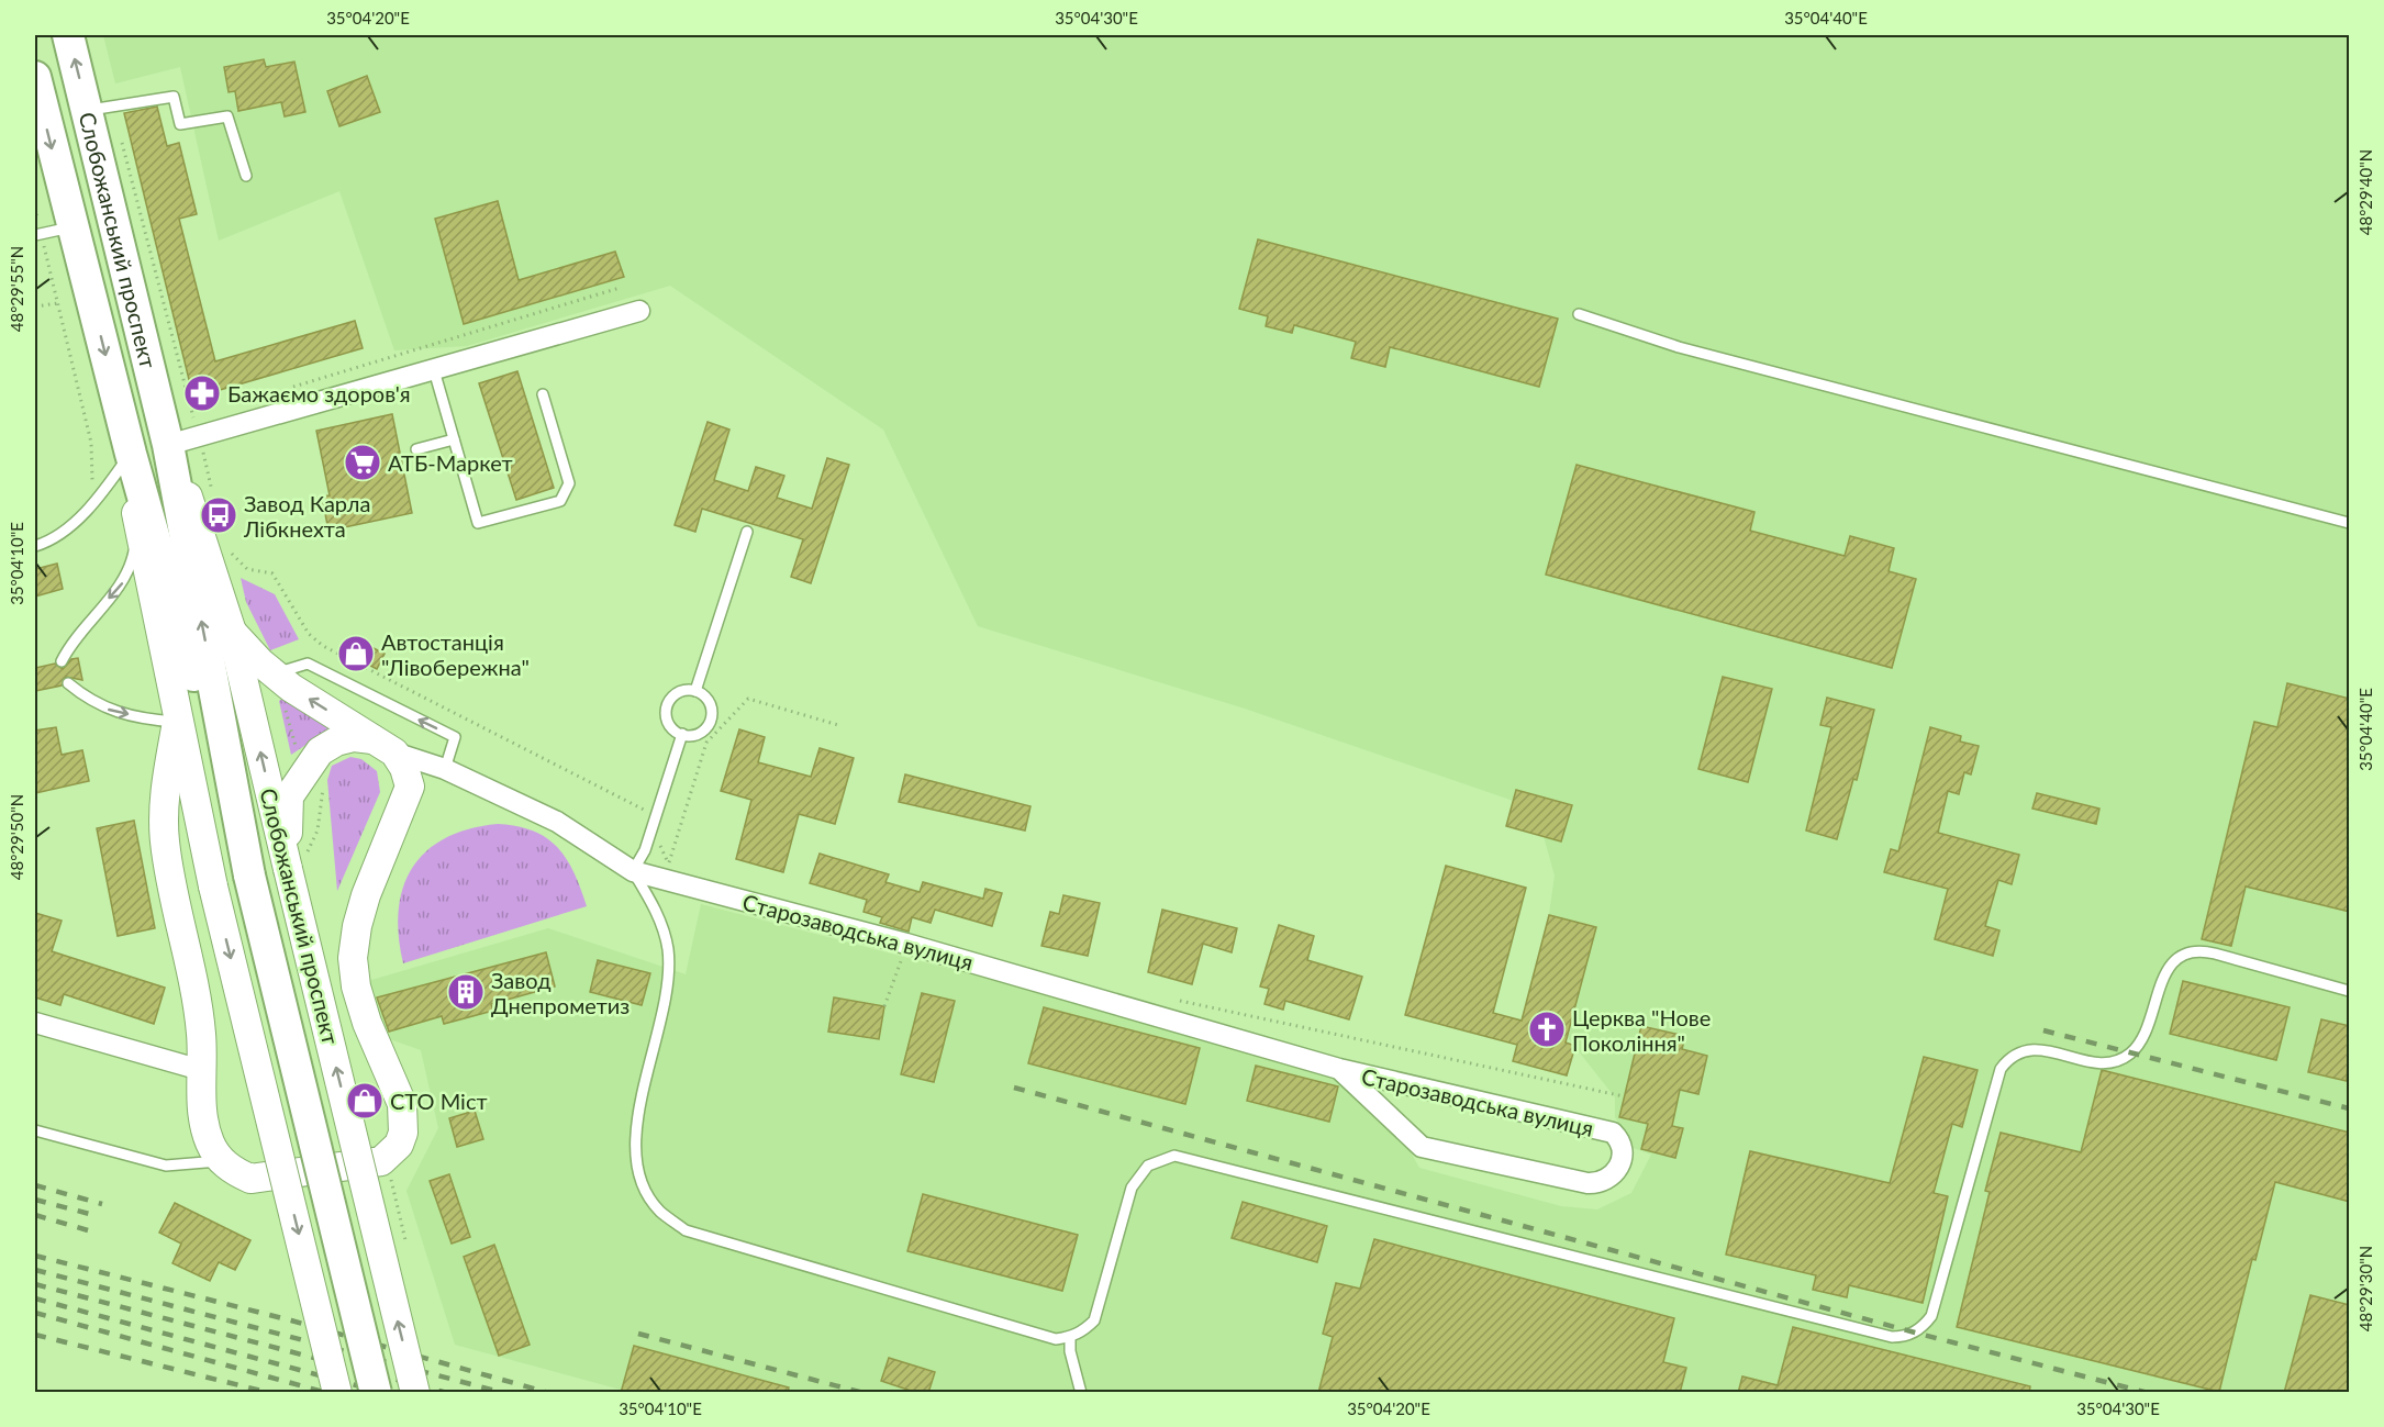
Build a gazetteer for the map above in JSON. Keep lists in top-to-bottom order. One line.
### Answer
{"streets":{"main road":["Слобожанський проспект"],"street":["Старозаводська вулиця"]},"places":{"pharmacy":["Бажаємо здоров'я"],"supermarket":["АТБ-Маркет"],"bus stop":["Завод Карла Лібкнехта"],"shop":["Автостанція \"Лівобережна\"","СТО Міст"],"building":["Завод Днепрометиз"],"church":["Церква \"Нове Покоління\""]},"coordinates":["35°04'20\"E","35°04'30\"E","35°04'40\"E","48°29'40\"N","48°29'55\"N","35°04'10\"E","48°29'50\"N","48°29'30\"N"]}
